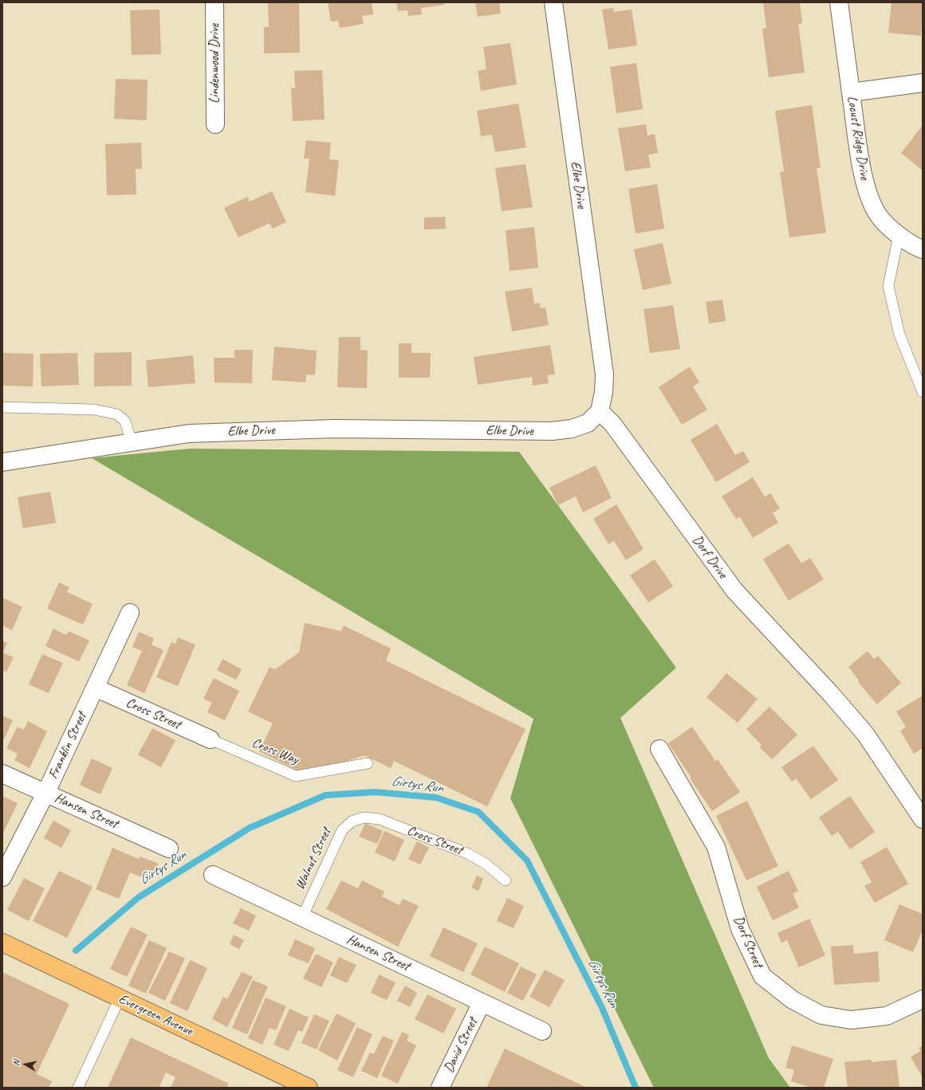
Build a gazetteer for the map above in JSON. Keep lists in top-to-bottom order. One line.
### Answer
{"streets":{"main road":["Evergreen Avenue"],"street":["Lindenwood Drive","Locust Ridge Drive","Elbe Drive","Dorf Drive","Cross Street","Franklin Street","Hansen Street","Dorf Street","David Street"],"lane":["Cross Way","Walnut Street"]},"crossings":[["Elbe Drive","Dorf Drive"],["Cross Street","Franklin Street"],["Cross Street","Cross Way"],["Cross Street","Walnut Street"],["Franklin Street","Hansen Street"],["Hansen Street","Walnut Street"],["Hansen Street","David Street"]],"water":["Girtys Run"],"north":"left"}
